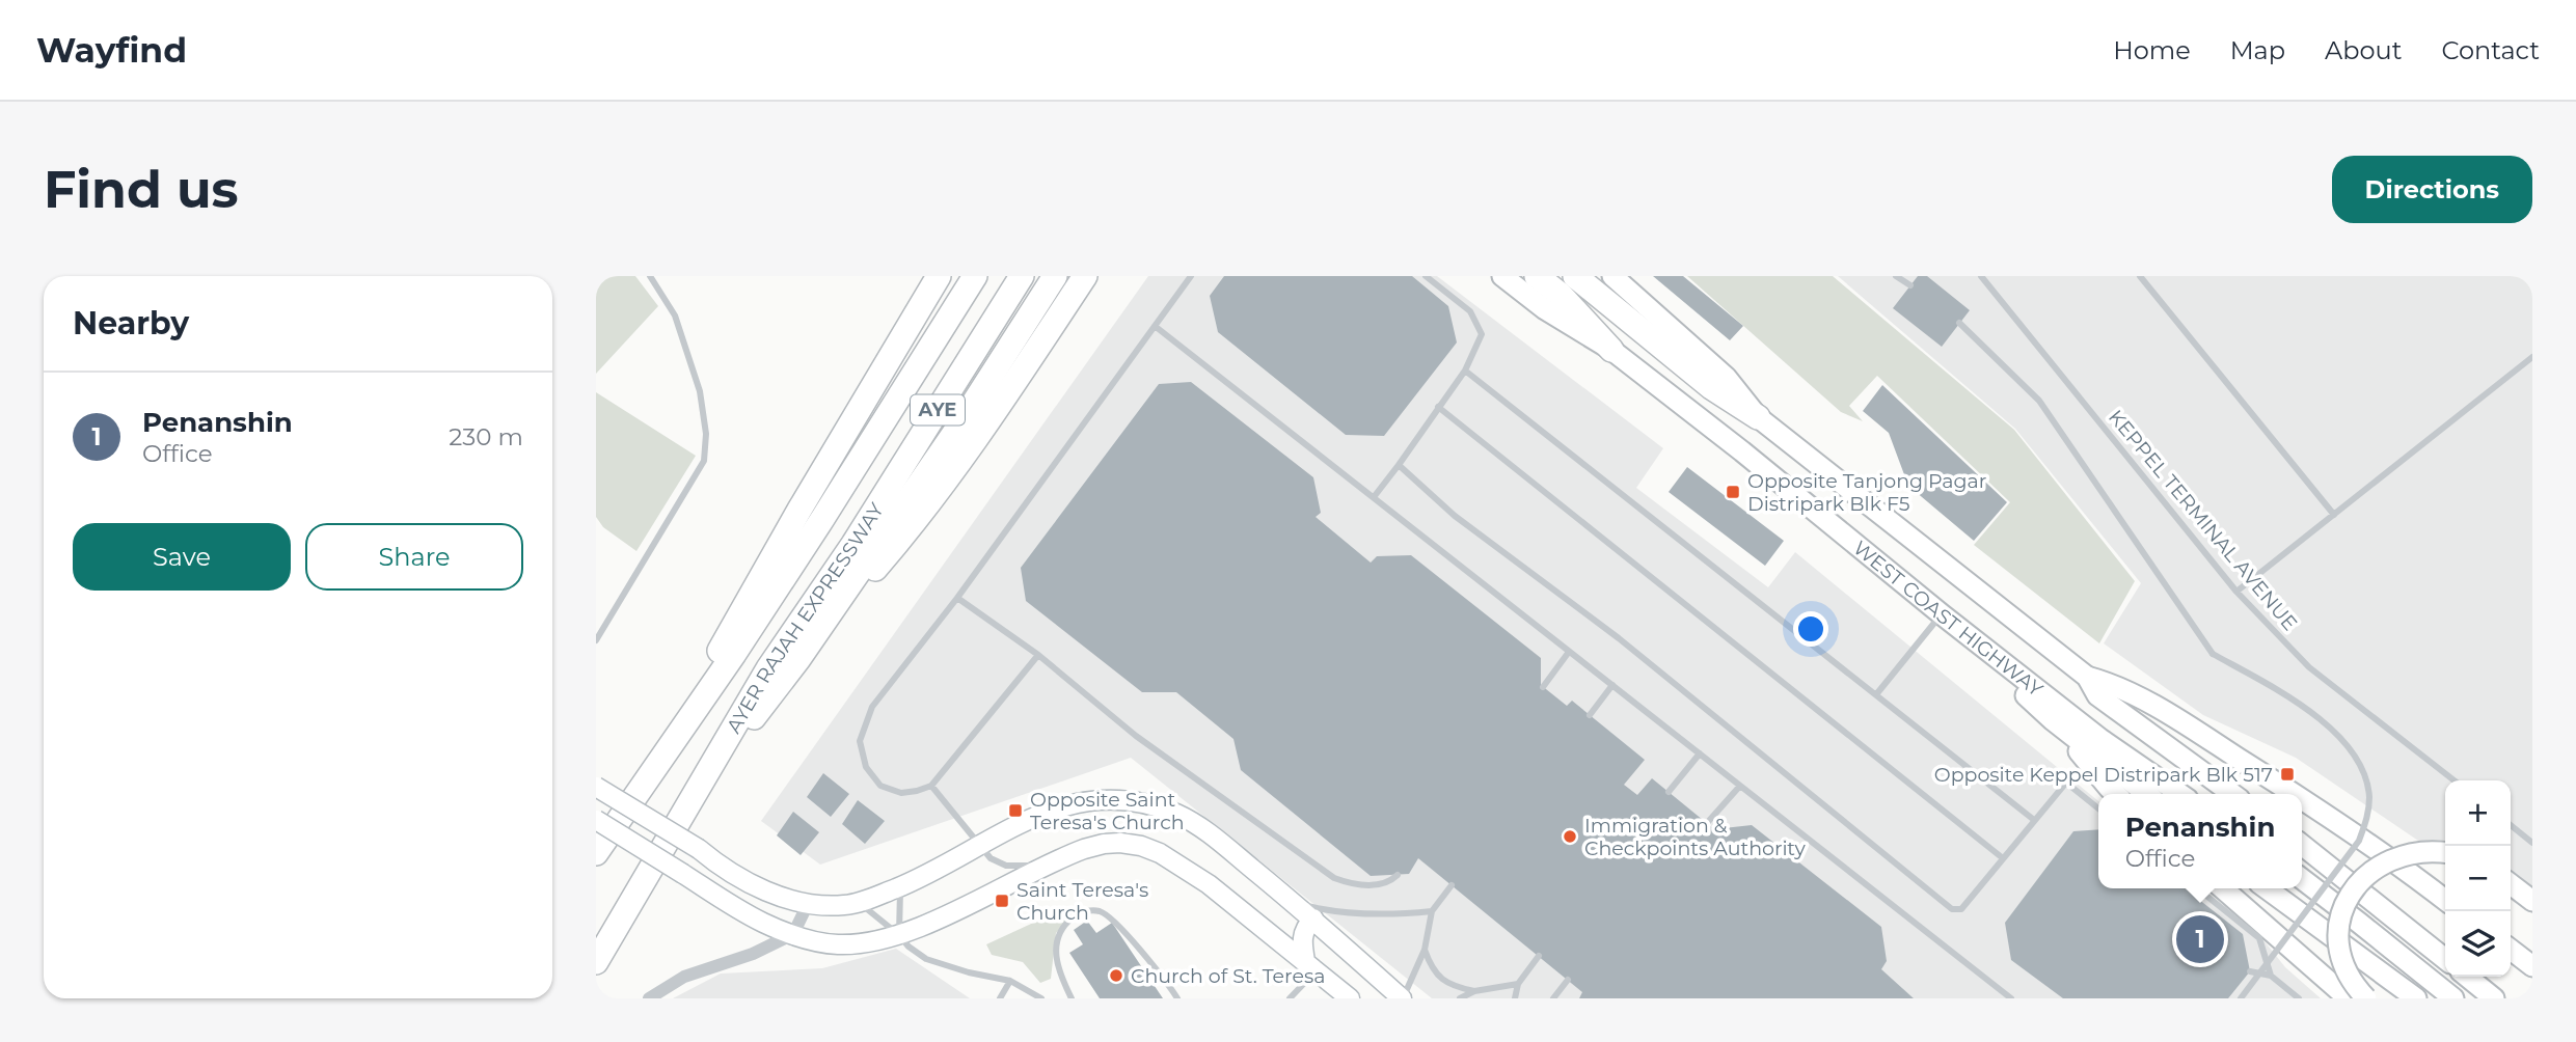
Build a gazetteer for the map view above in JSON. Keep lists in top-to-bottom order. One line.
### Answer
{"streets":{"highway":["AYE","AYER RAJAH EXPRESSWAY","WEST COAST HIGHWAY"],"lane":["KEPPEL TERMINAL AVENUE"]},"places":{"transit":["Opposite Tanjong Pagar Distripark Blk F5","Opposite Keppel Distripark Blk 517","Opposite Saint Teresa's Church","Saint Teresa's Church"],"other":["Immigration & Checkpoints Authority","Church of St. Teresa"]},"page":{"header":"Wayfind","nav":["Home","Map","About","Contact"],"buttons":["Directions",["Save","Share"]],"title":"Find us","heading":"Nearby","list":[{"mark":"1","name":"Penanshin","note":"Office","value":"230 m"}],"map_buttons":["+","−"],"popup":["Penanshin","Office"],"pins":"1"}}
